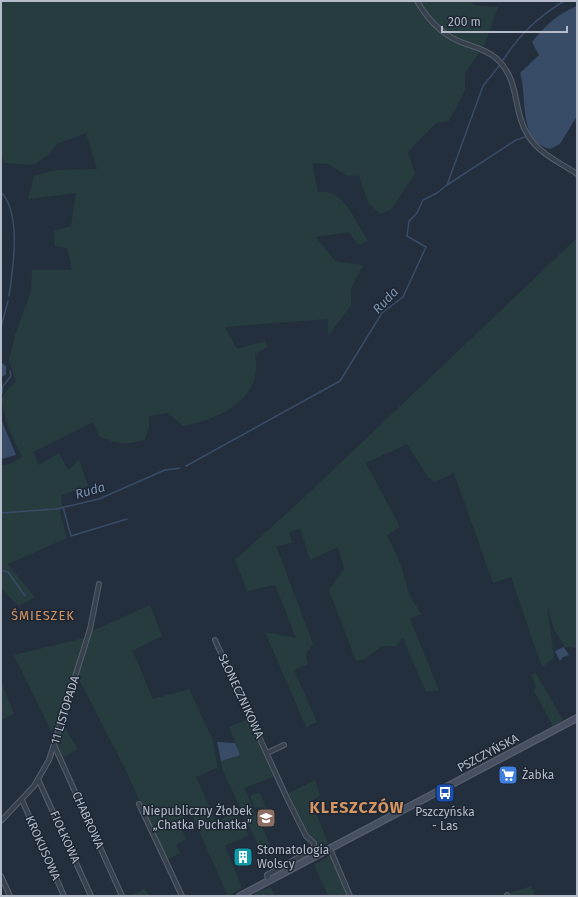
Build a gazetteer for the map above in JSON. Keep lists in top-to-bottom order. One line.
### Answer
{"streets":{"main road":["PSZCZYŃSKA"],"street":["SŁONECZNIKOWA","11 LISTOPADA","CHABROWA","FIOŁKOWA","KROKUSOWA"]},"crossings":[["SŁONECZNIKOWA","PSZCZYŃSKA"],["11 LISTOPADA","CHABROWA"],["11 LISTOPADA","FIOŁKOWA"],["11 LISTOPADA","KROKUSOWA"]],"districts":["ŚMIESZEK","KLESZCZÓW"],"water":["Ruda"],"places":{"supermarket":["Żabka"],"bus stop":["Pszczyńska - Las"],"school or university":["Niepubliczny Żłobek „Chatka Puchatka”"],"building":["Stomatologia Wolscy"]},"scale_bar":"200 m"}
